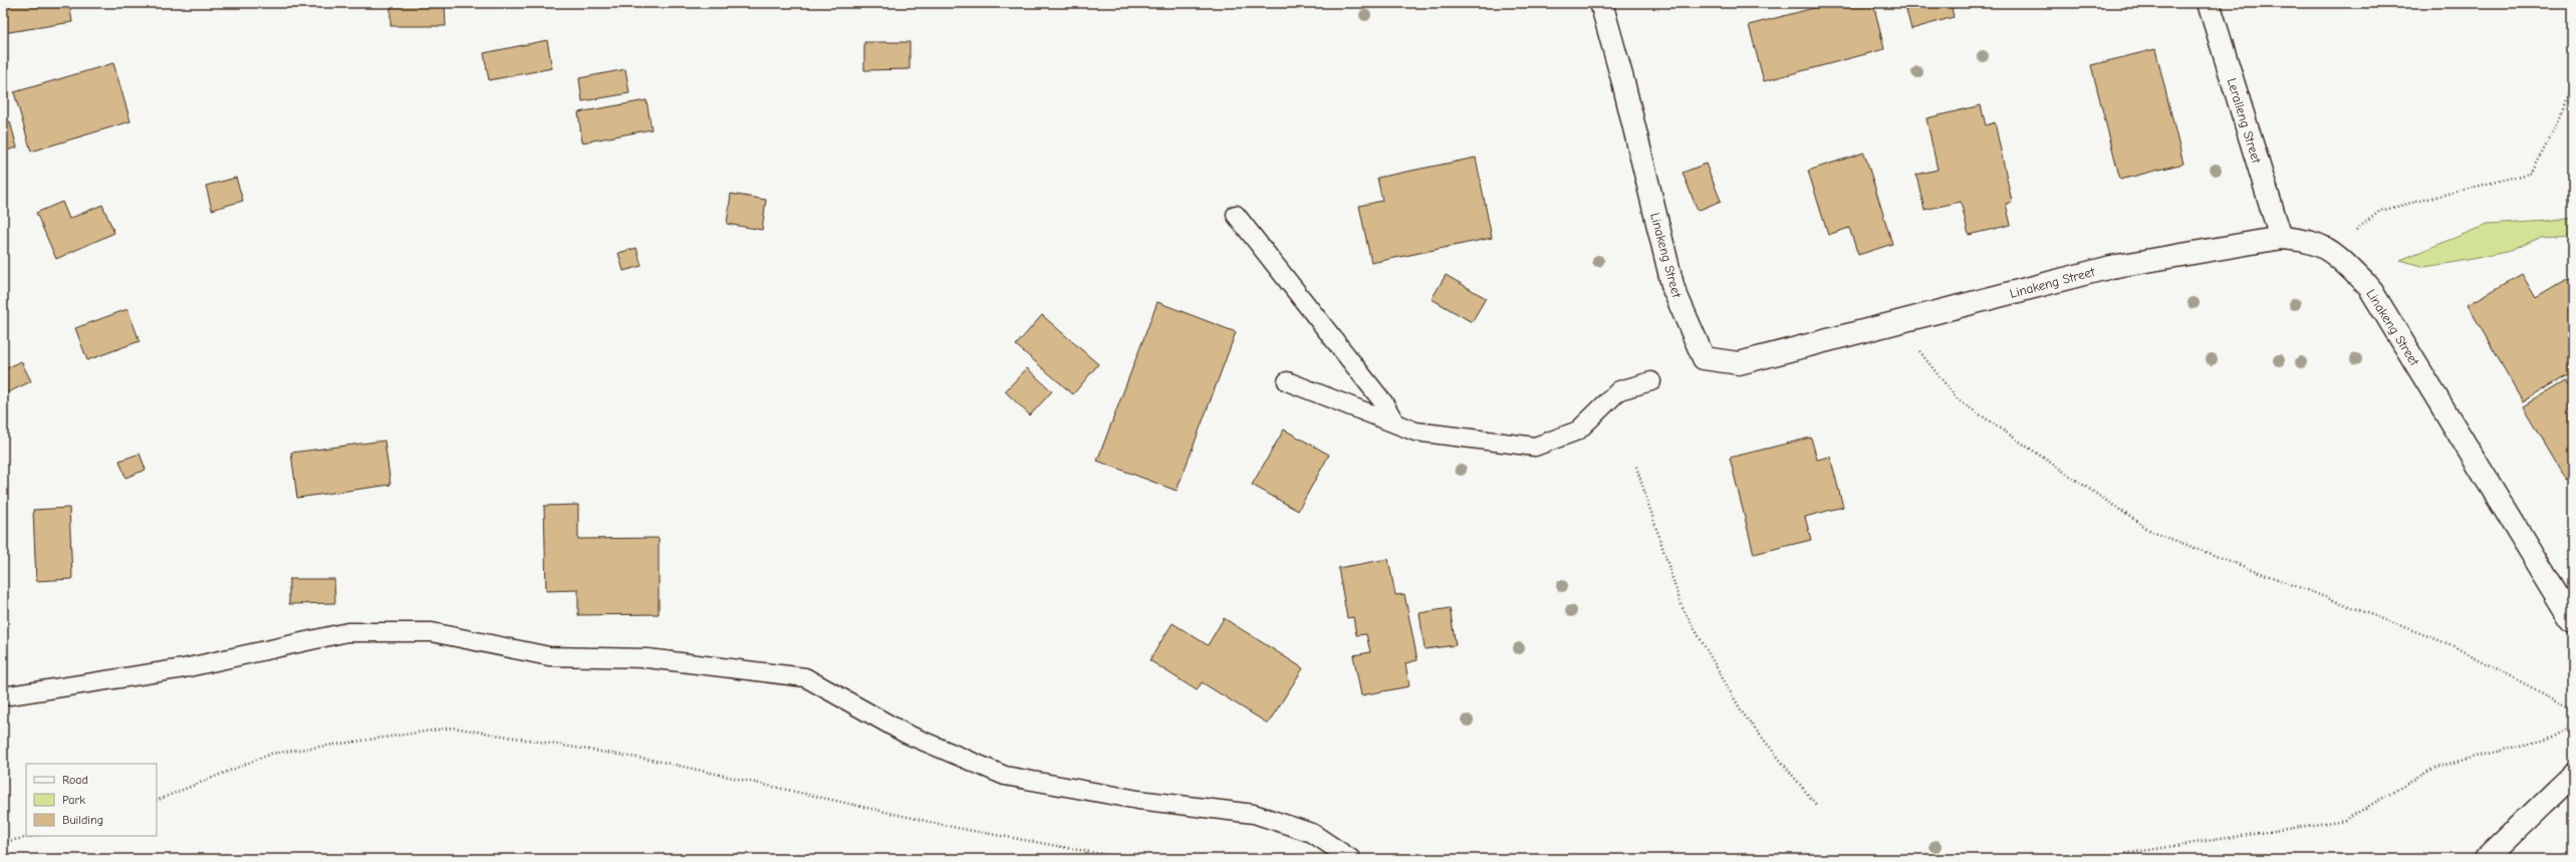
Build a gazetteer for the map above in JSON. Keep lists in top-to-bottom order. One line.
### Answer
{"streets":{"street":["Leralleng Street","Linakeng Street"]},"crossings":[["Leralleng Street","Linakeng Street"]],"legend":["Road","Park","Building"]}
